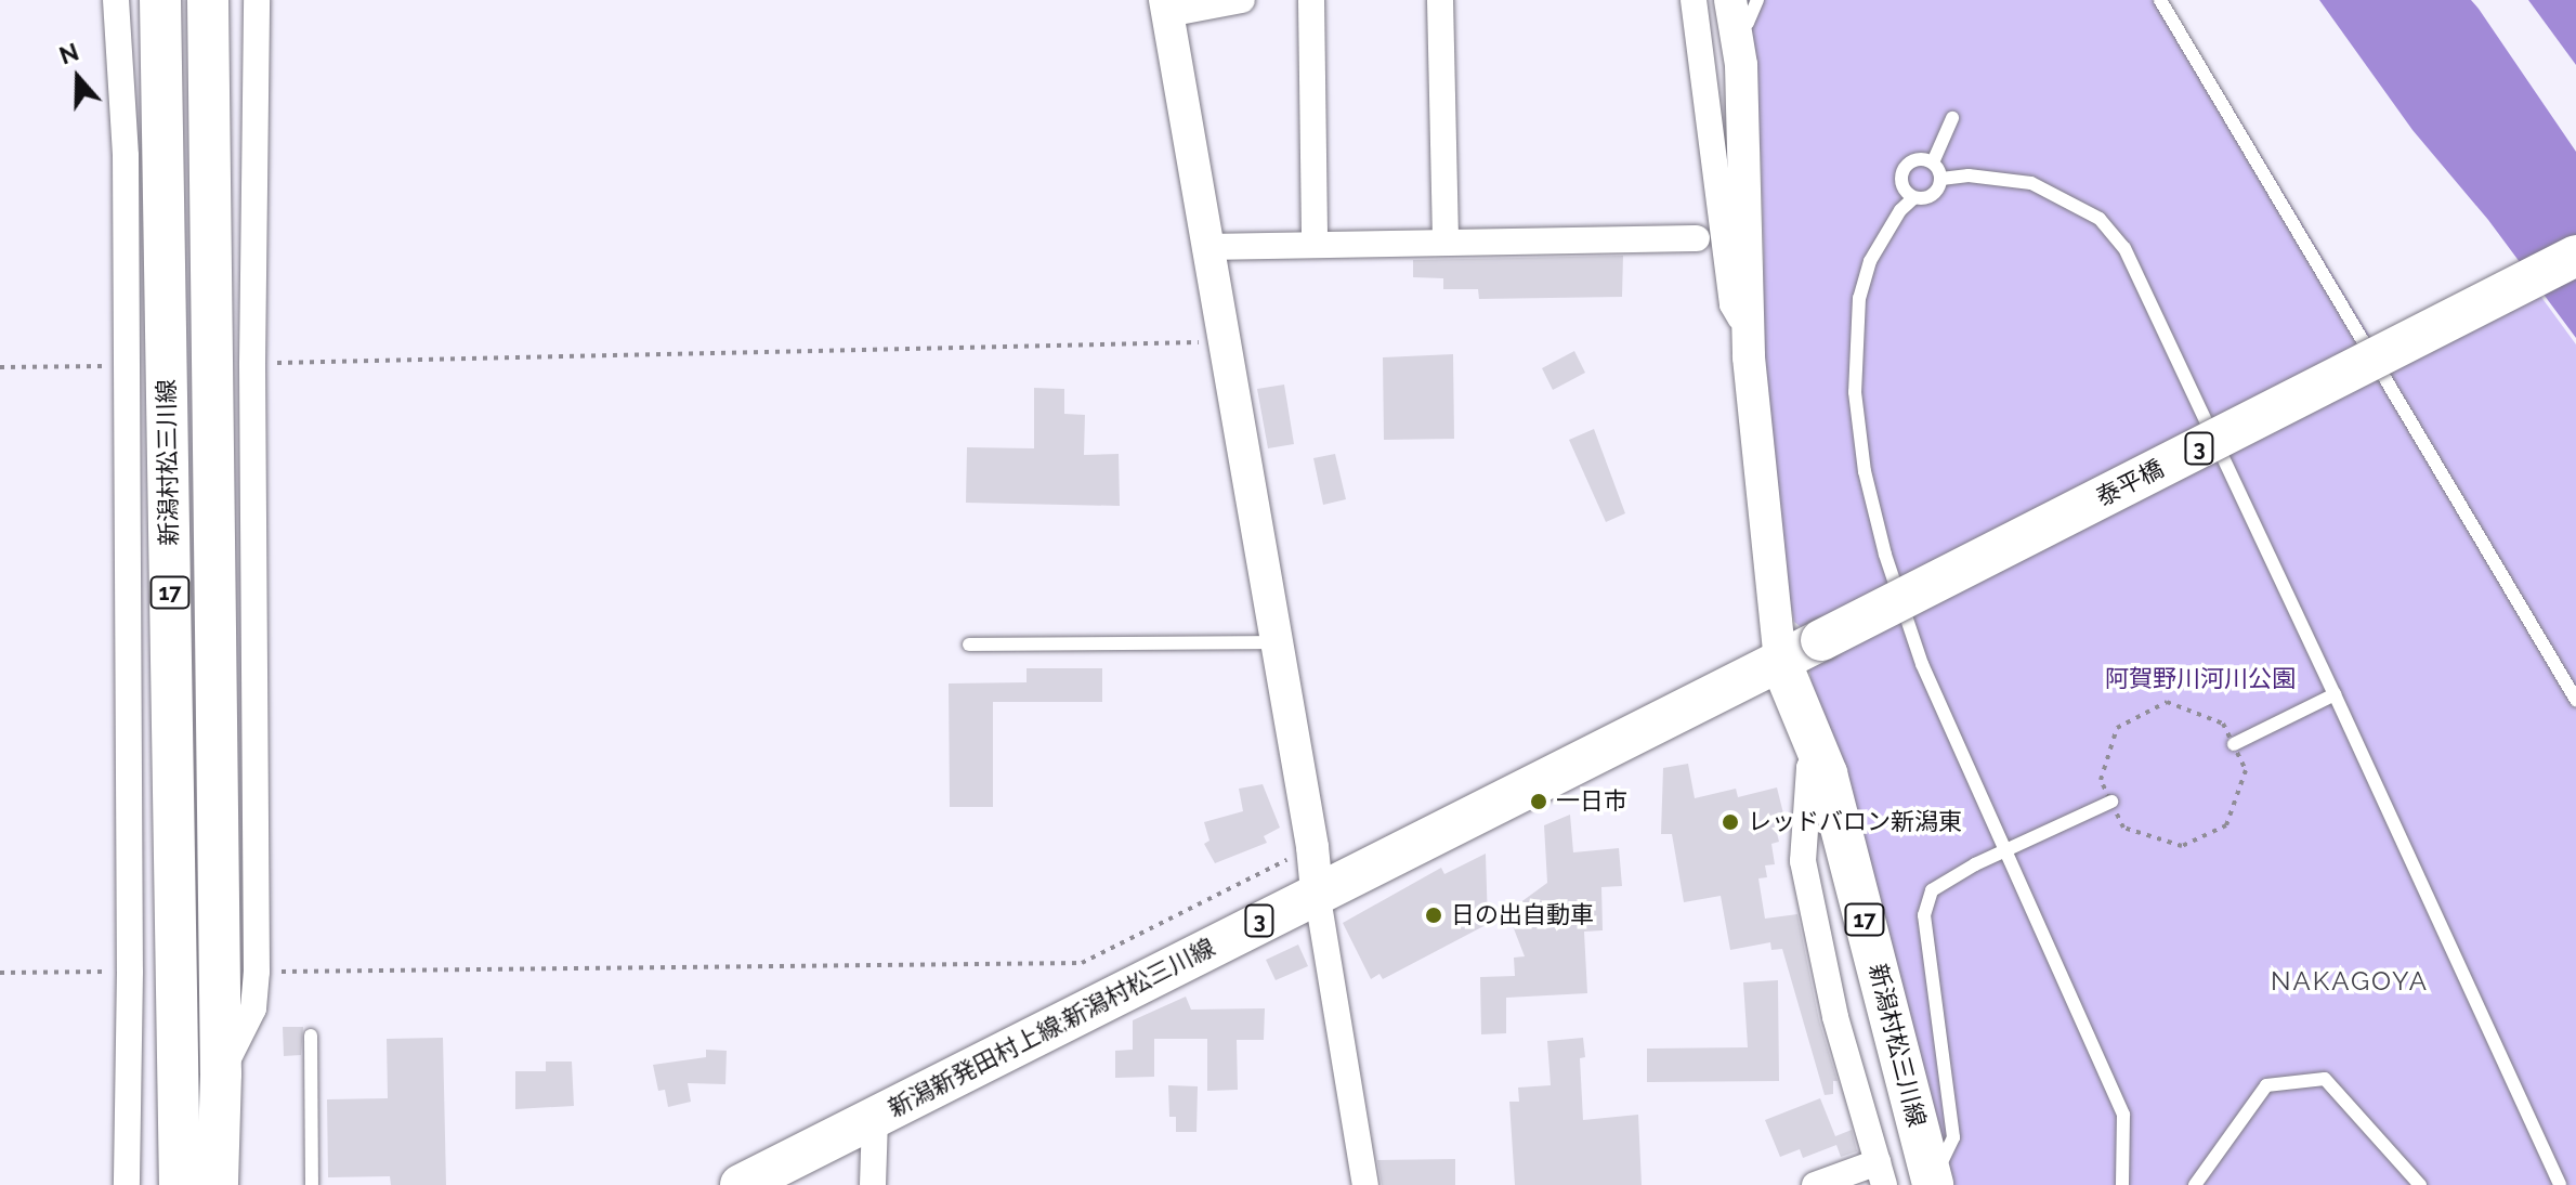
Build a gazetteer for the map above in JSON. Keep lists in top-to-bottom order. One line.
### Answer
{"streets":{"main road":["3","新潟村松三川線","泰平橋","17","新潟新発田村上線;新潟村松三川線"]},"crossings":[["新潟村松三川線","泰平橋"],["新潟村松三川線","新潟新発田村上線;新潟村松三川線"],["泰平橋","新潟新発田村上線;新潟村松三川線"]],"districts":["NAKAGOYA"],"parks":["阿賀野川河川公園"],"places":["一日市","レッドバロン新潟東","日の出自動車"],"north":"top"}
